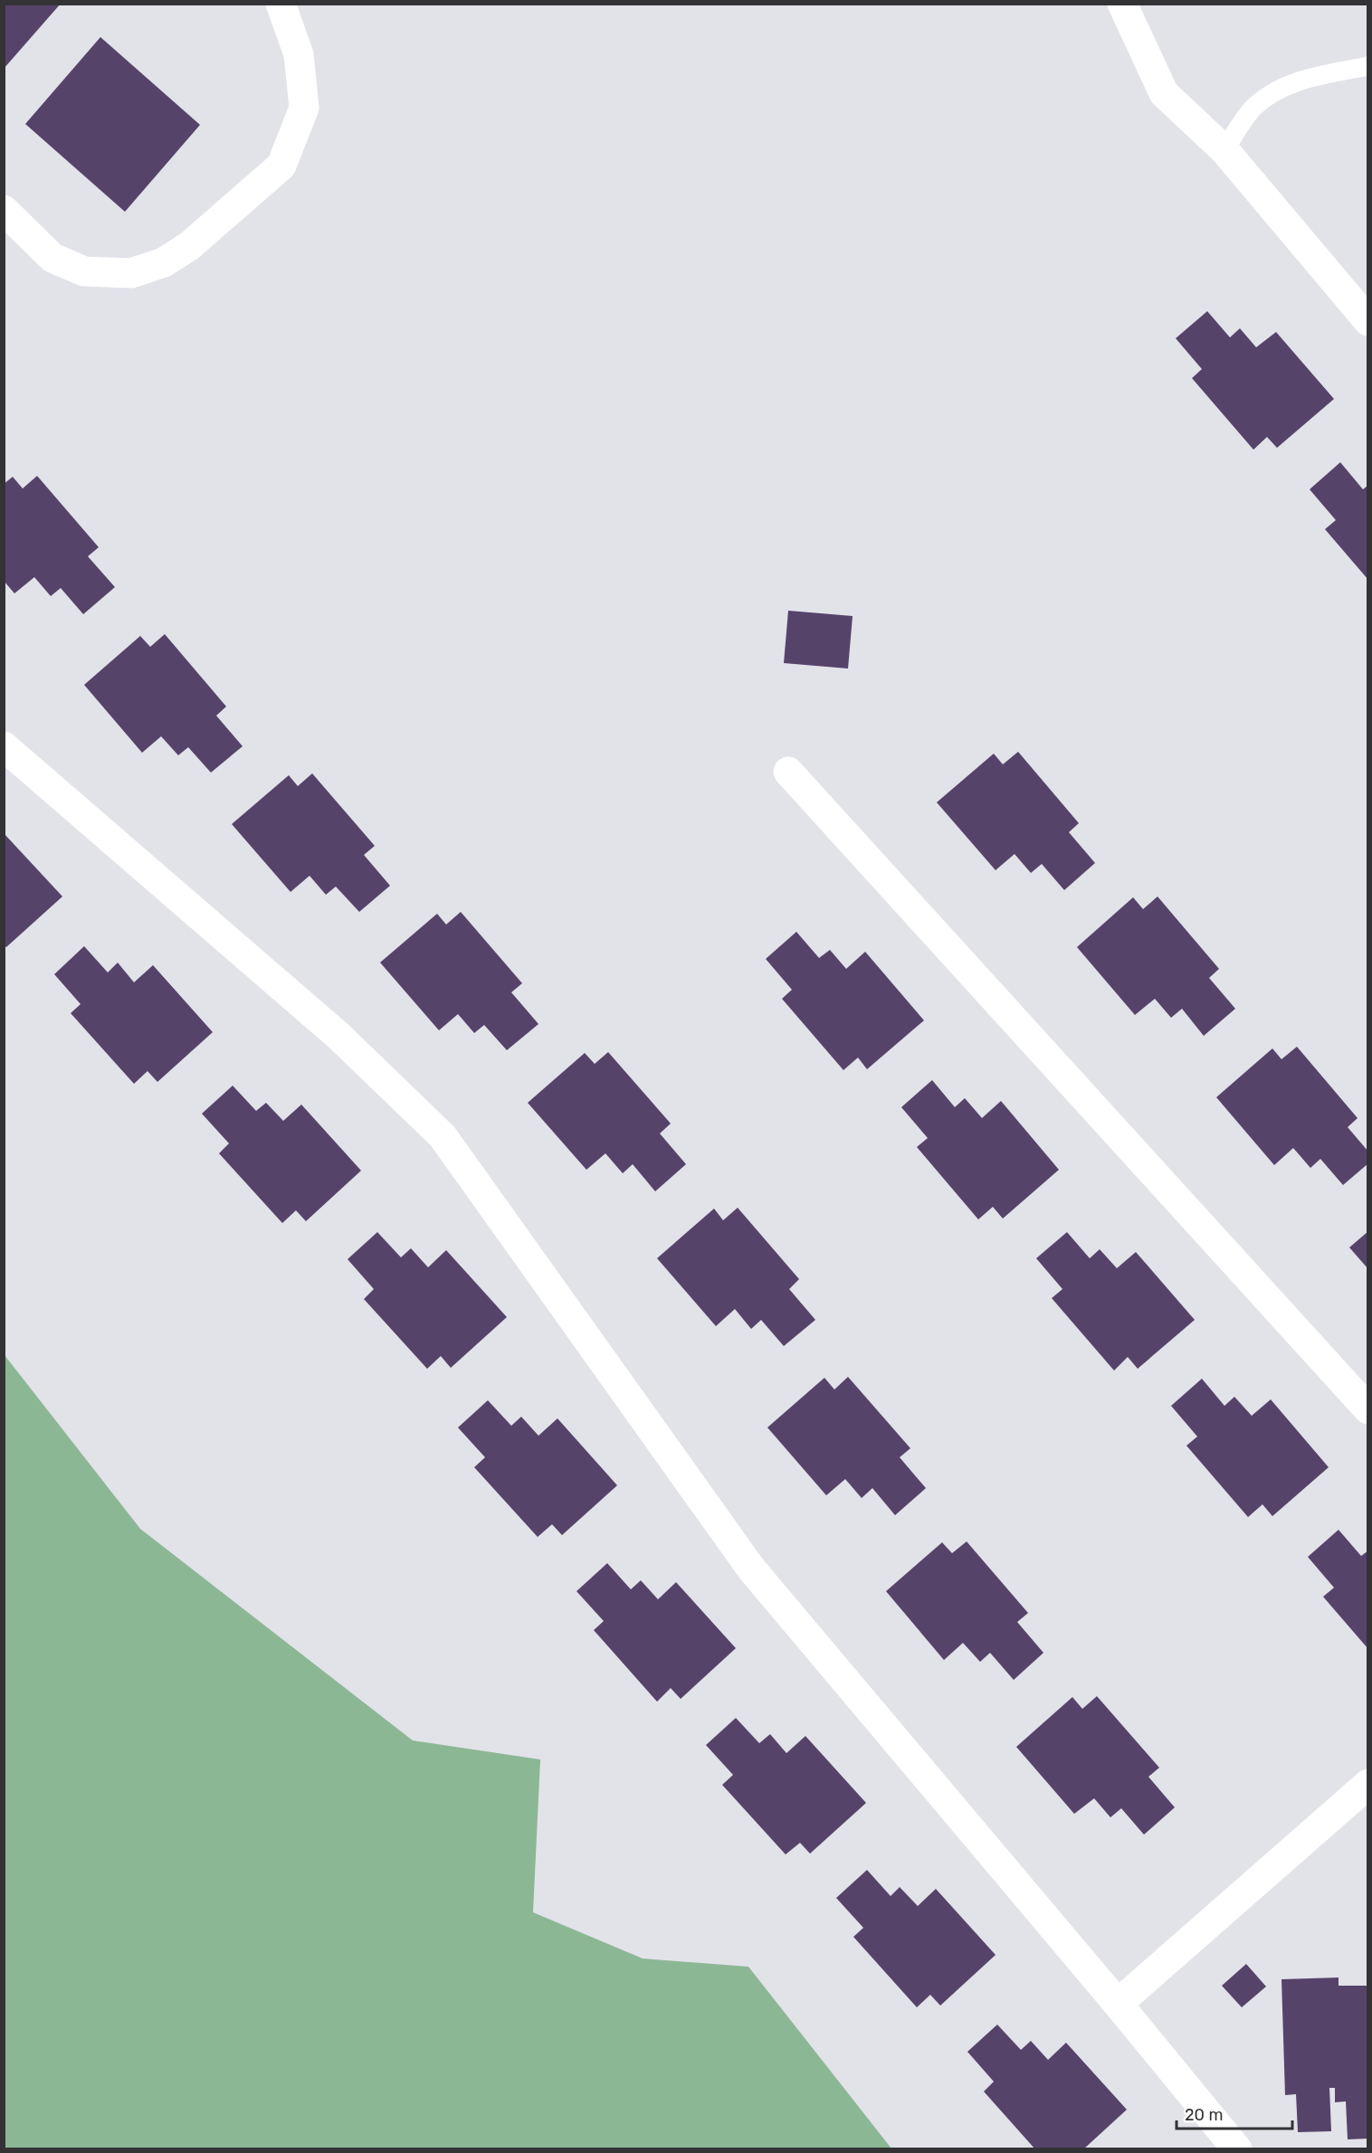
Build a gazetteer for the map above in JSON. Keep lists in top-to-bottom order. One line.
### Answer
{"scale_bar":"20 m"}
